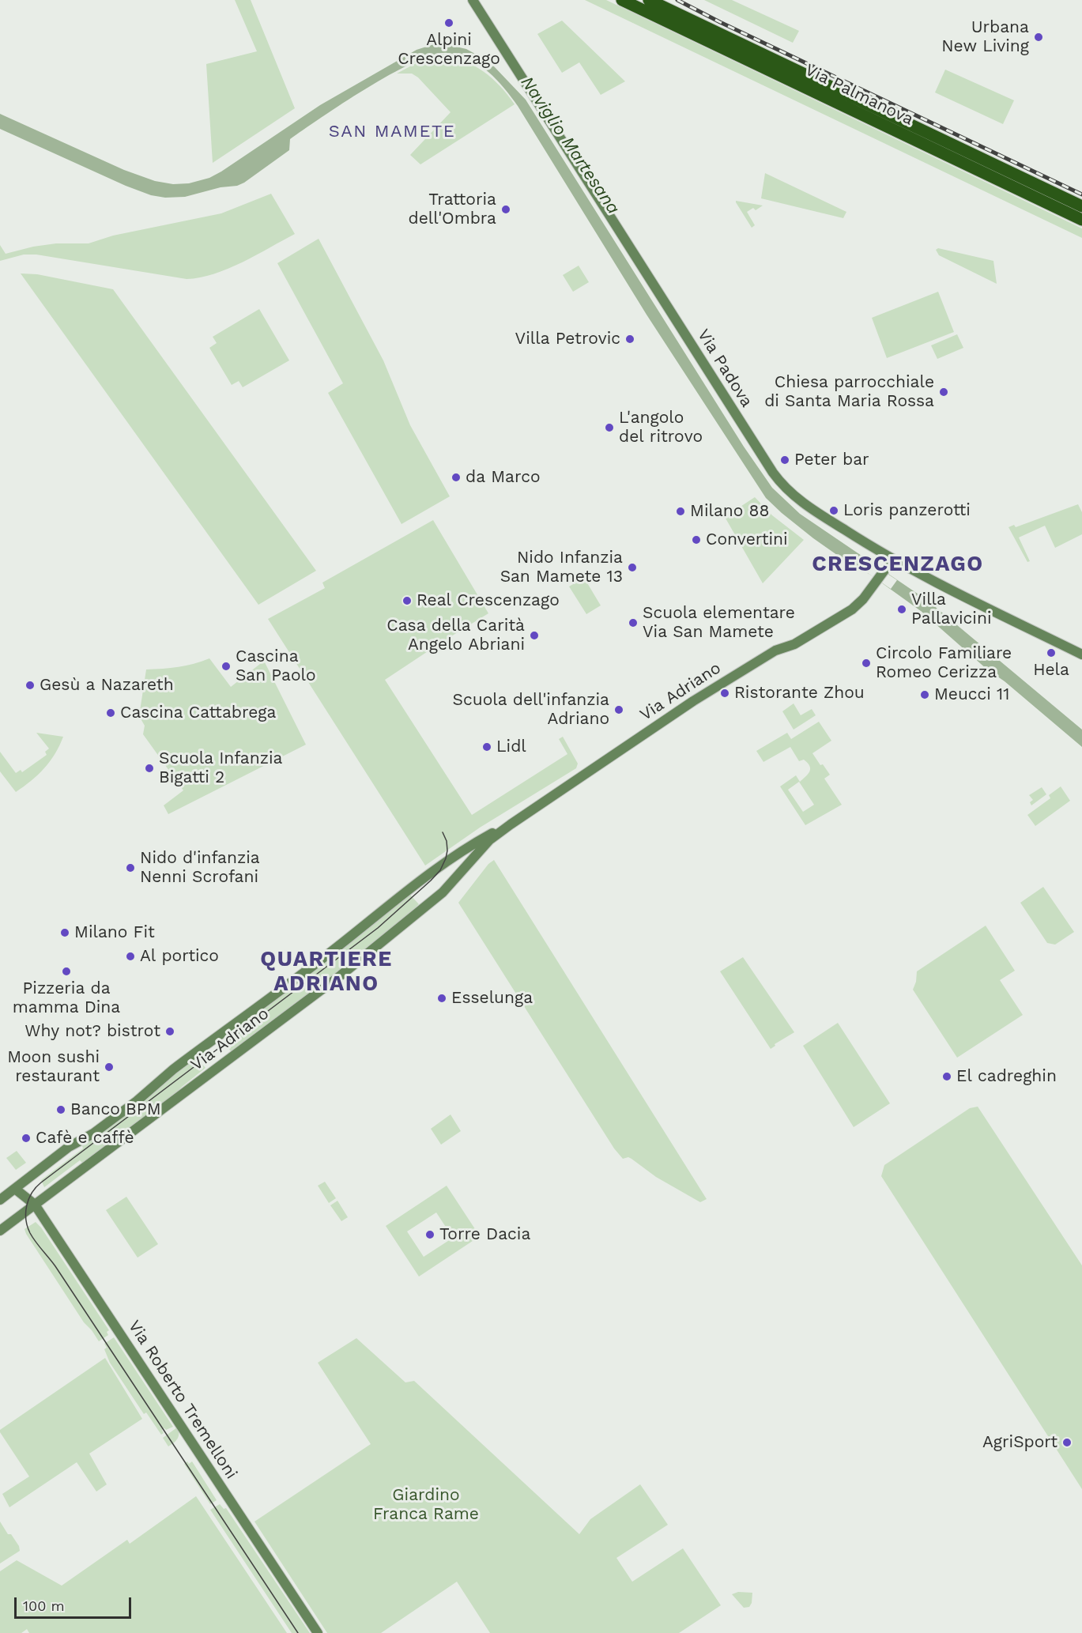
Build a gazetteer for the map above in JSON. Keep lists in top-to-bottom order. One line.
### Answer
{"streets":{"highway":["Via Palmanova"],"street":["Via Padova","Via Adriano","Via Roberto Tremelloni"]},"crossings":[["Via Padova","Via Adriano"],["Via Adriano","Via Roberto Tremelloni"]],"districts":["SAN MAMETE","CRESCENZAGO","QUARTIERE ADRIANO"],"water":["Naviglio Martesana"],"parks":["Giardino Franca Rame"],"places":["Alpini Crescenzago","Urbana New Living","Trattoria dell'Ombra","Villa Petrovic","Chiesa parrocchiale di Santa Maria Rossa","L'angolo del ritrovo","Peter bar","da Marco","Loris panzerotti","Milano 88","Convertini","Nido Infanzia San Mamete 13","Real Crescenzago","Villa Pallavicini","Scuola elementare Via San Mamete","Casa della Carità Angelo Abriani","Hela","Circolo Familiare Romeo Cerizza","Cascina San Paolo","Gesù a Nazareth","Ristorante Zhou","Meucci 11","Scuola dell'infanzia Adriano","Cascina Cattabrega","Lidl","Scuola Infanzia Bigatti 2","Nido d'infanzia Nenni Scrofani","Milano Fit","Al portico","Pizzeria da mamma Dina","Esselunga","Why not? bistrot","Moon sushi restaurant","El cadreghin","Banco BPM","Cafè e caffè","Torre Dacia","AgriSport"],"scale_bar":"100 m"}
